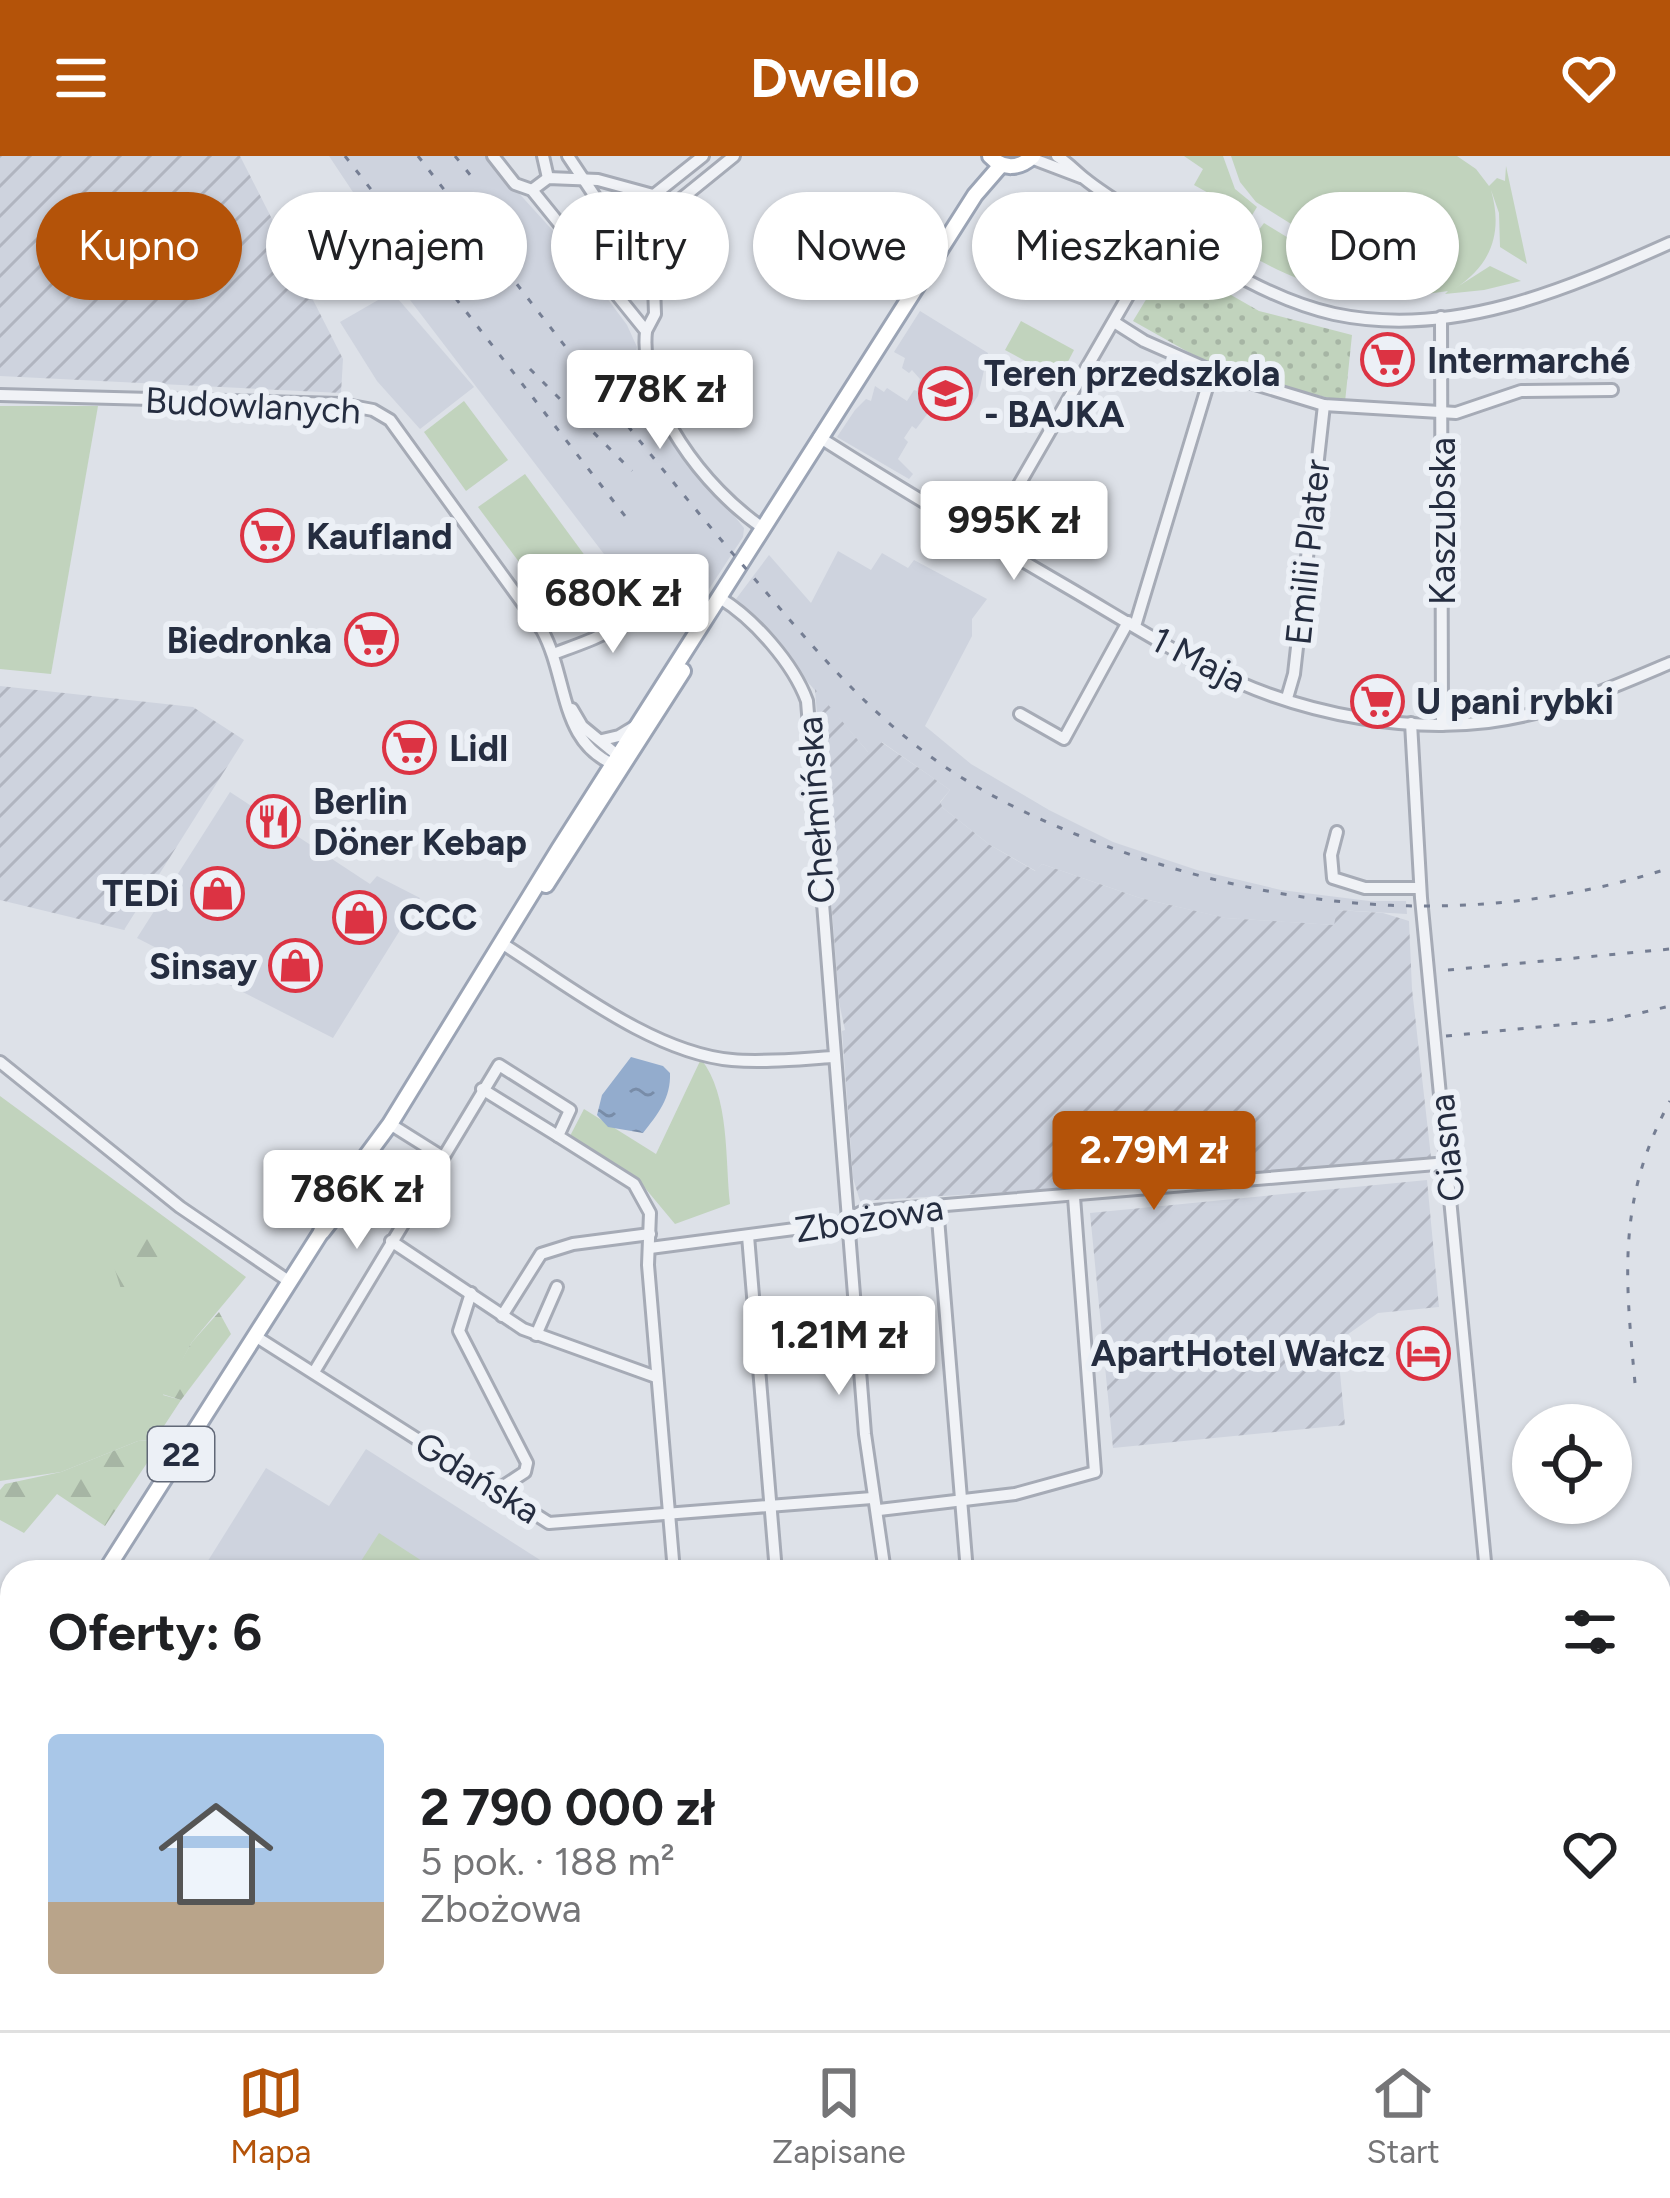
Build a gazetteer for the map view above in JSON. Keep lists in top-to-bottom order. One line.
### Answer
{"streets":{"main road":["22"],"street":["Budowlanych","Kaszubska","Emilii Plater","1 Maja","Chełmińska","Ciasna","Zbożowa","Gdańska"]},"crossings":[["Budowlanych","22"],["Kaszubska","1 Maja"],["Emilii Plater","1 Maja"],["1 Maja","Ciasna"],["1 Maja","22"],["Chełmińska","Zbożowa"],["Chełmińska","22"],["Chełmińska","Gdańska"],["Ciasna","Zbożowa"],["Zbożowa","Gdańska"],["22","Gdańska"]],"places":{"supermarket":["Intermarché","Kaufland","Biedronka","U pani rybki","Lidl"],"school or university":["Teren przedszkola - BAJKA"],"restaurant":["Berlin Döner Kebap"],"shop":["TEDi","CCC","Sinsay"],"hotel":["ApartHotel Wałcz"]},"page":{"header":"Dwello","chip":["Kupno","Wynajem","Filtry","Nowe","Mieszkanie","Dom"],"price":["778K zł","995K zł","680K zł","2.79M zł","786K zł","1.21M zł"],"heading":"Oferty: 6","list":[{"name":"2 790 000 zł","note":"5 pok. · 188 m² · Zbożowa"}],"tabs":["Mapa","Zapisane","Start"]}}
